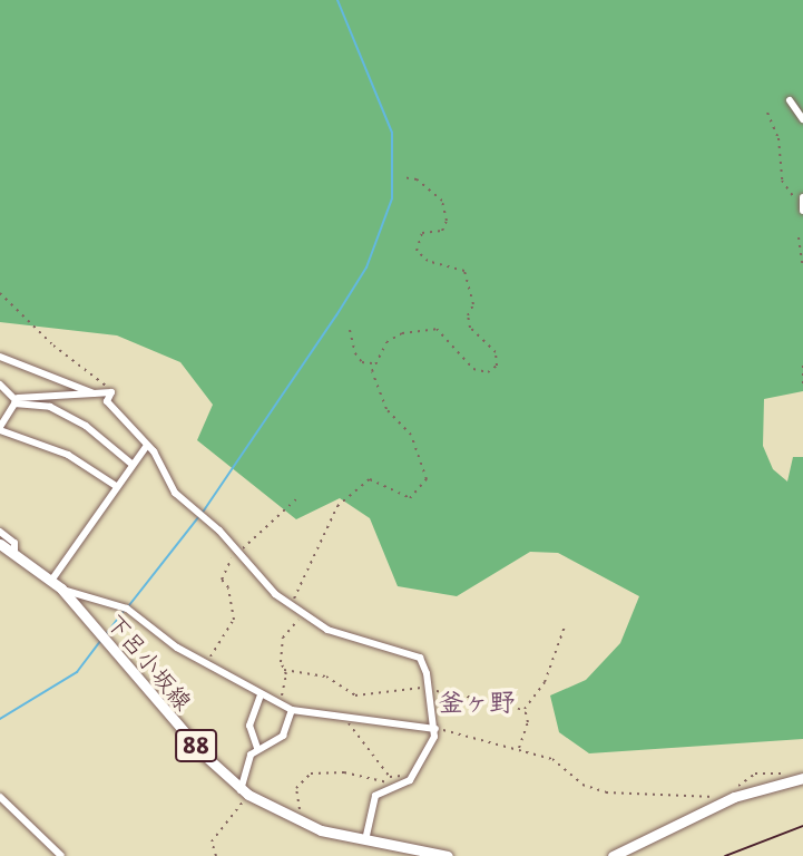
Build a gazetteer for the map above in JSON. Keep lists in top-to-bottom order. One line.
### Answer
{"streets":{"main road":["下呂小坂線","88"]},"districts":["釜ヶ野"]}
